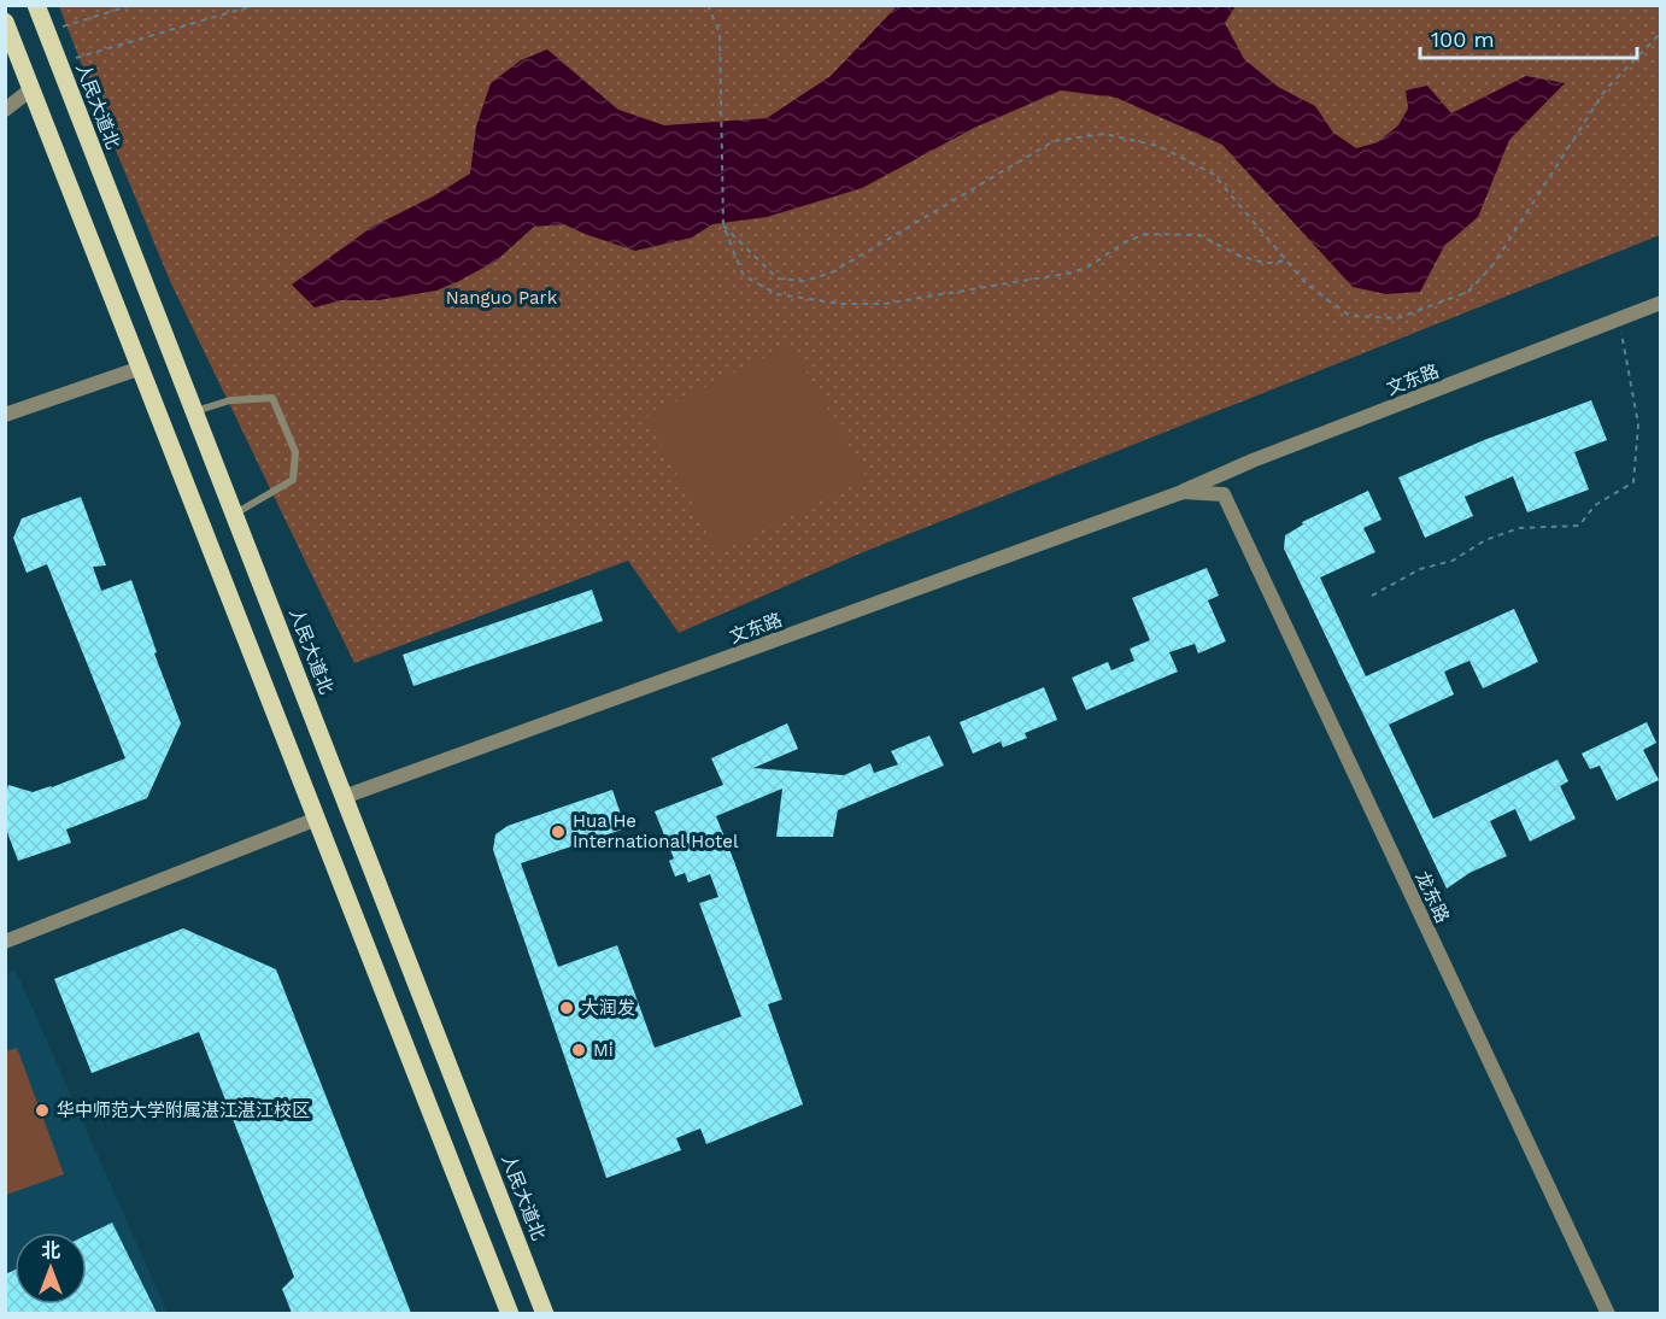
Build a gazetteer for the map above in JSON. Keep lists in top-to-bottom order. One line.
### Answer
{"streets":{"main road":["人民大道北"],"street":["文东路","龙东路"]},"crossings":[["人民大道北","文东路"],["文东路","龙东路"]],"parks":["Nanguo Park"],"places":["Hua He International Hotel","大润发","Mi","华中师范大学附属湛江湛江校区"],"scale_bar":"100 m","north":"top"}
